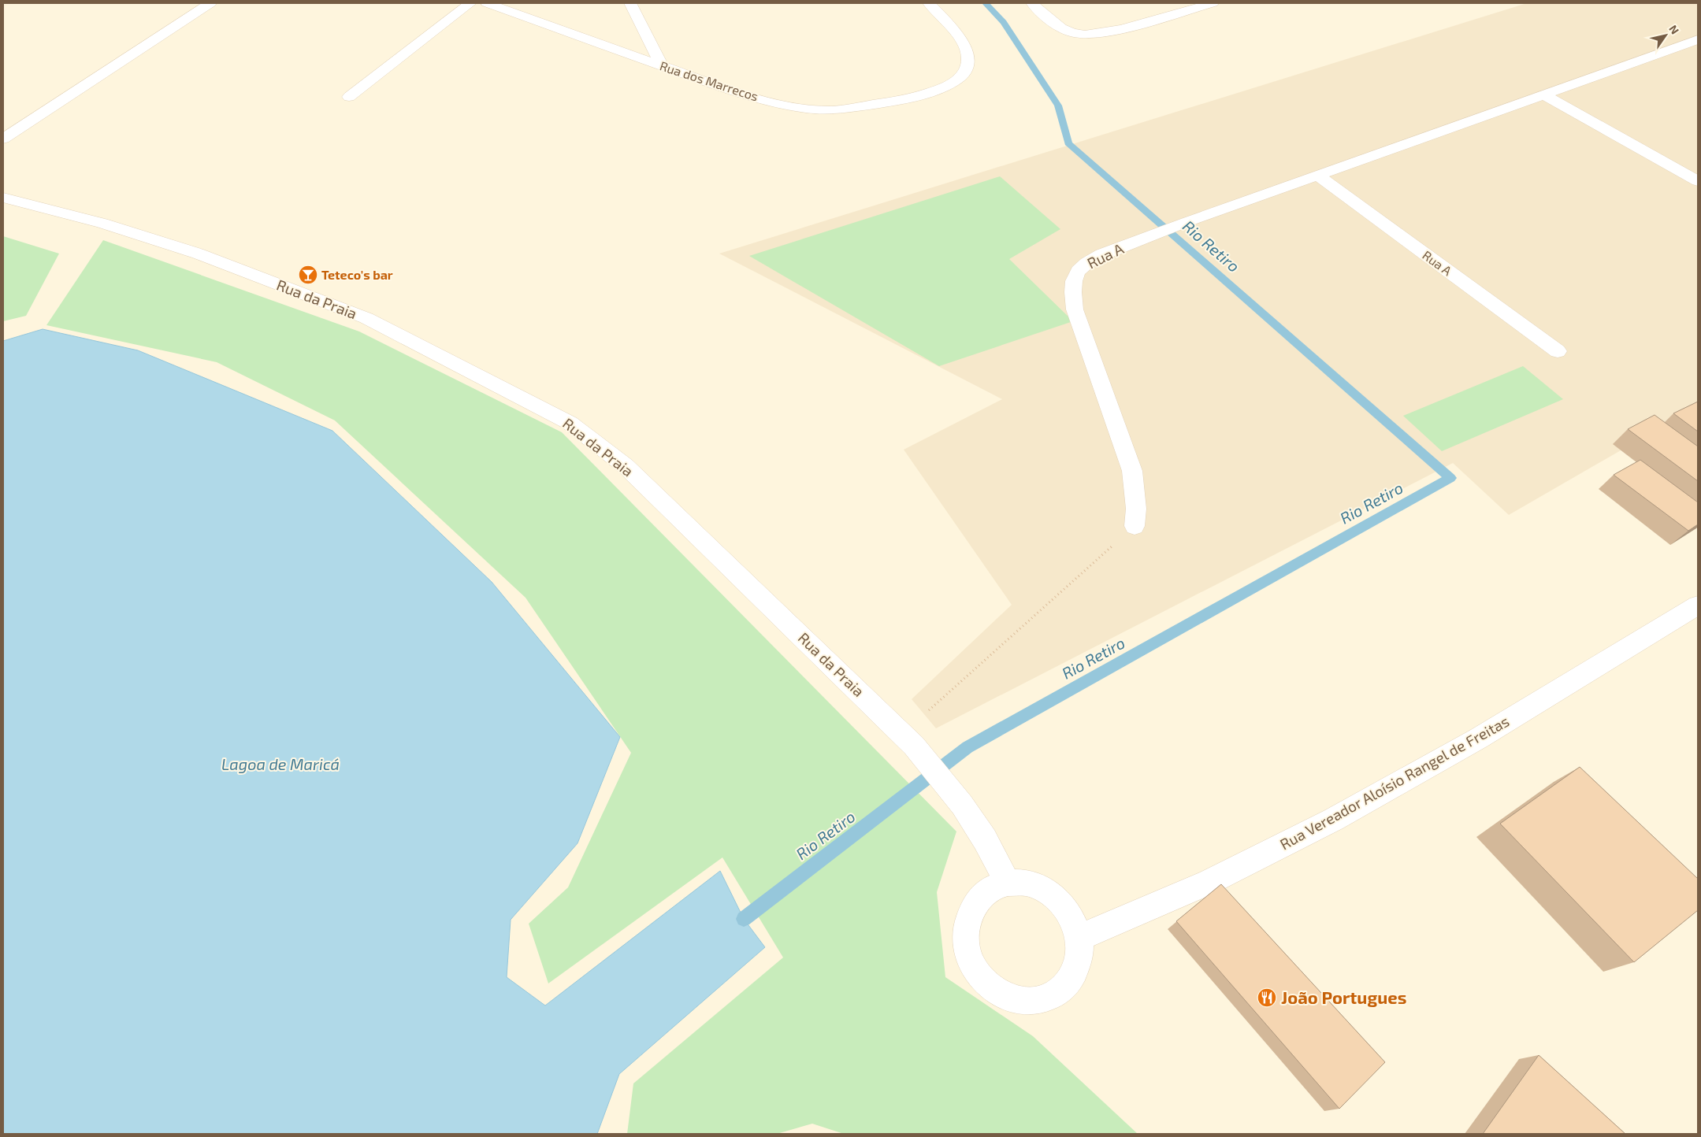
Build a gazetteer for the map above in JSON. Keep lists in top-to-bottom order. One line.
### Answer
{"streets":{"street":["Rua dos Marrecos","Rua A","Rua da Praia","Rua Vereador Aloísio Rangel de Freitas"]},"crossings":[["Rua da Praia","Rua Vereador Aloísio Rangel de Freitas"]],"water":["Rio Retiro","Lagoa de Maricá"],"places":{"bar":["Teteco's bar"],"restaurant":["João Portugues"]},"north":"top right"}
